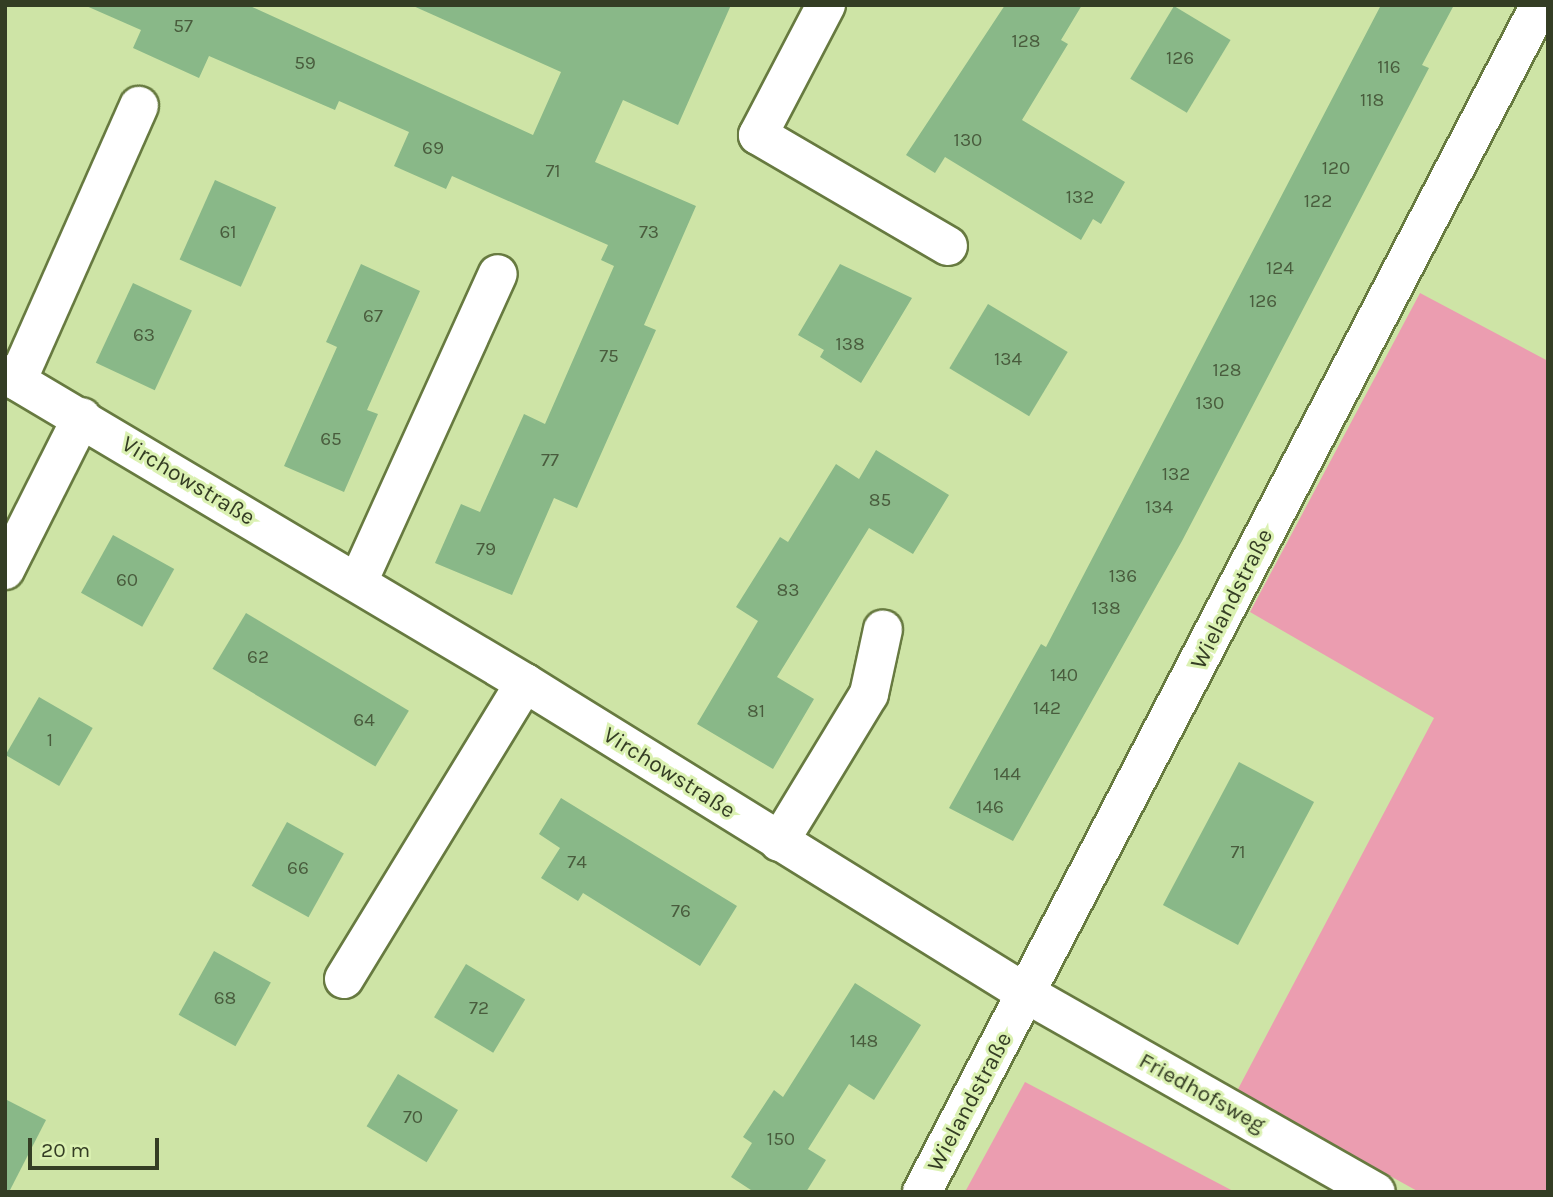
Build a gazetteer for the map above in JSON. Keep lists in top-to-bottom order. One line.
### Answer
{"streets":{"street":["Virchowstraße","Wielandstraße","Friedhofsweg"]},"crossings":[["Virchowstraße","Wielandstraße"],["Virchowstraße","Friedhofsweg"],["Wielandstraße","Friedhofsweg"]],"house_numbers":["57","128","126","59","116","118","130","69","120","71","132","122","61","73","124","126","67","63","138","75","134","128","130","65","77","132","85","134","79","136","60","83","138","62","140","142","81","64","1","144","146","71","74","66","76","68","72","148","70","150"],"scale_bar":"20 m"}
